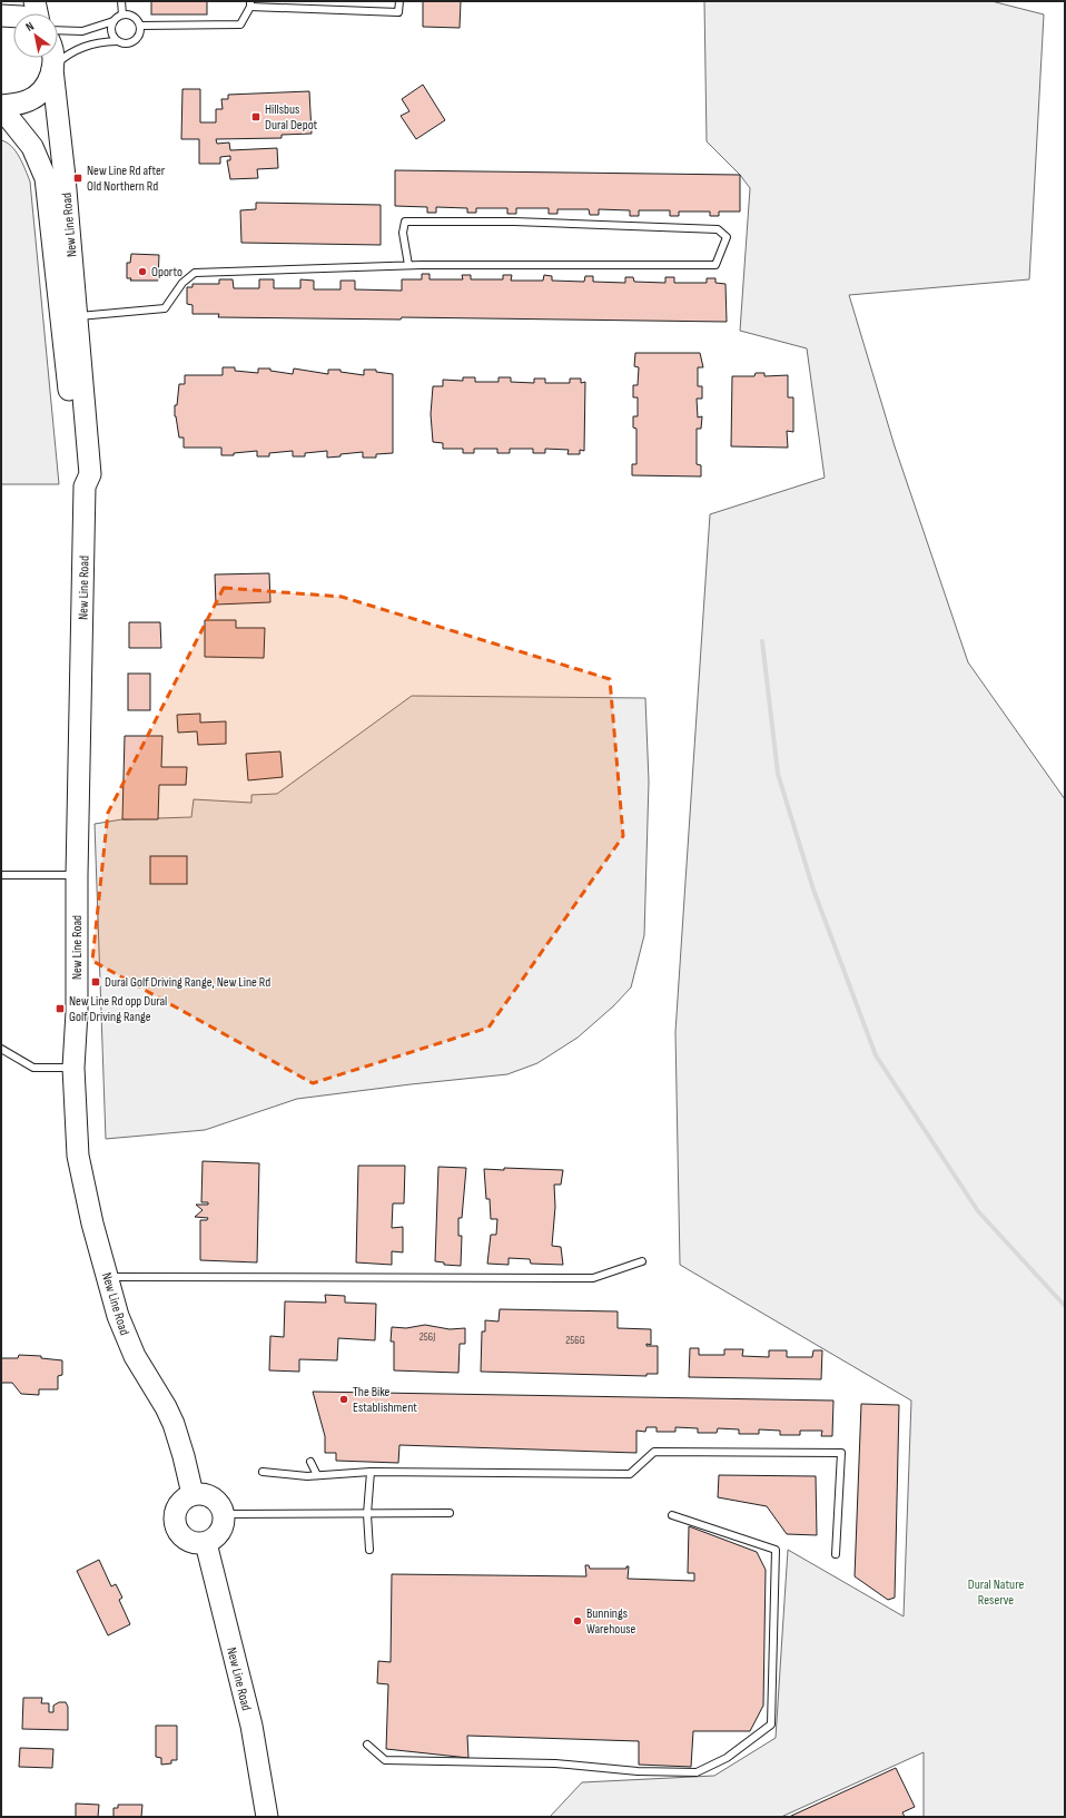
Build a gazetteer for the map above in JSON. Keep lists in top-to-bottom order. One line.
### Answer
{"streets":{"main road":["New Line Road"]},"parks":["Dural Nature Reserve"],"places":{"transit":["Hillsbus Dural Depot","New Line Rd after Old Northern Rd","Dural Golf Driving Range, New Line Rd","New Line Rd opp Dural Golf Driving Range"],"other":["Oporto","The Bike Establishment","Bunnings Warehouse"]},"house_numbers":["256J","256G"],"north":"top left"}
